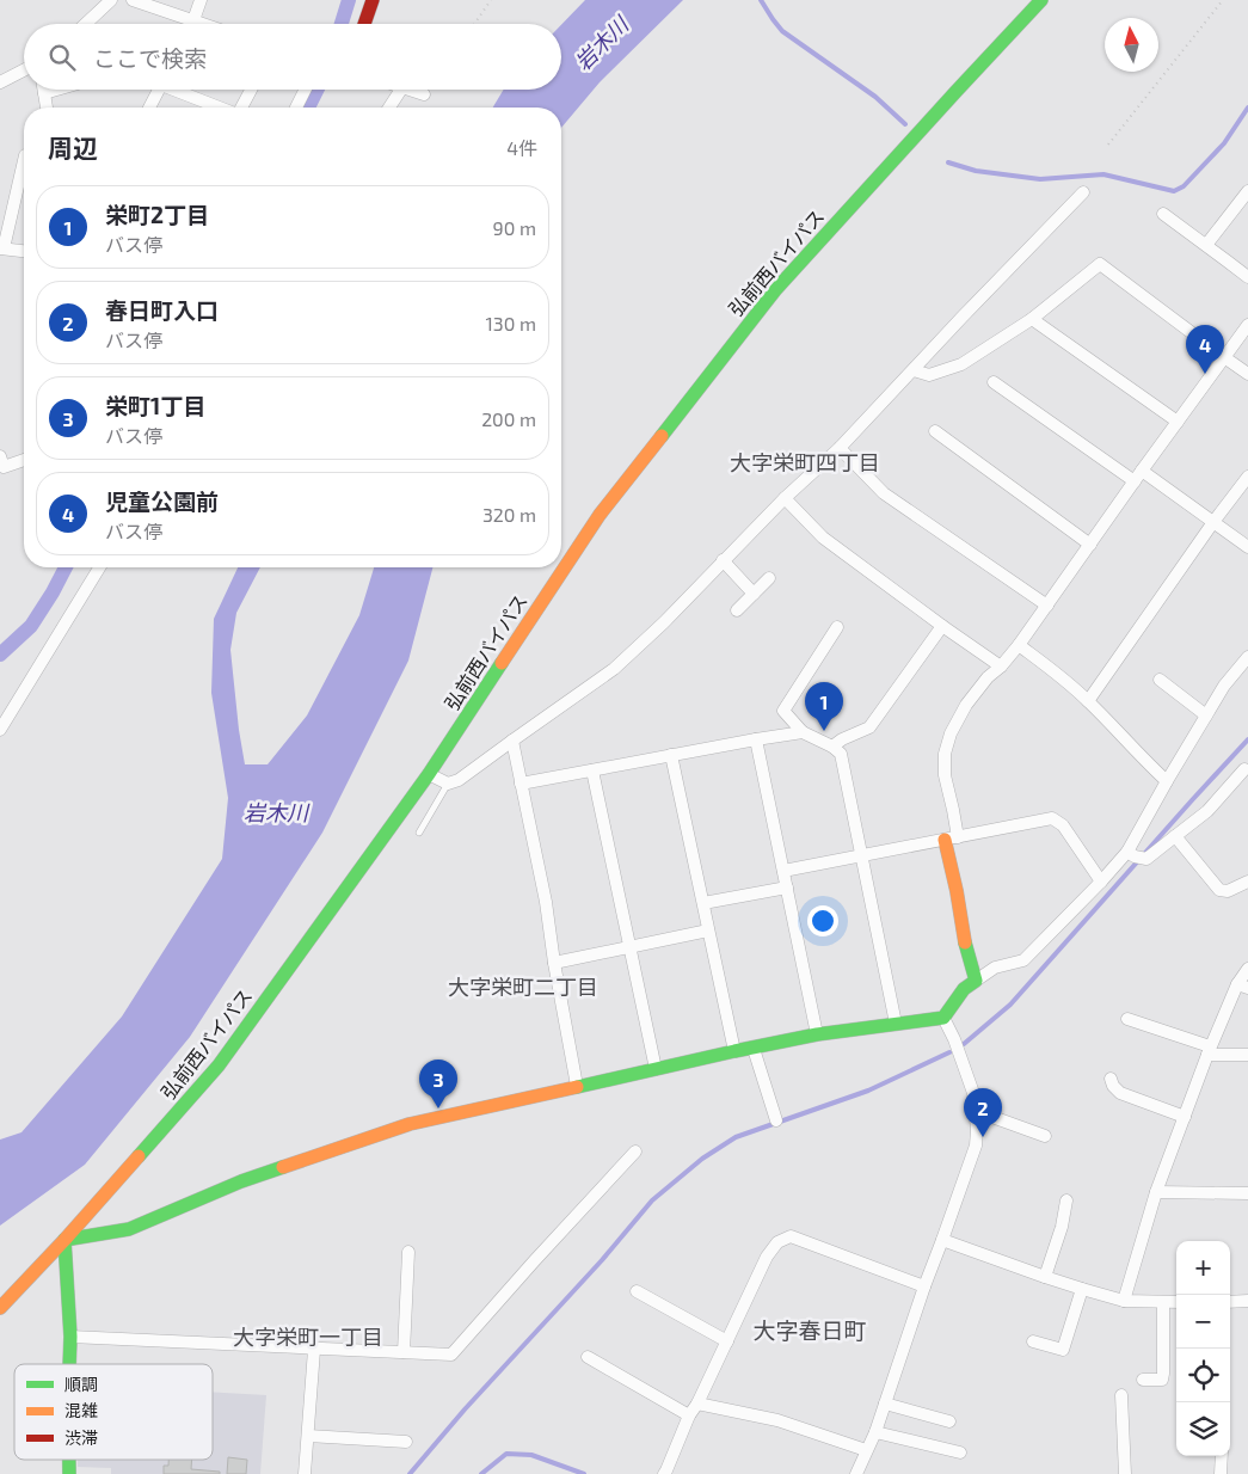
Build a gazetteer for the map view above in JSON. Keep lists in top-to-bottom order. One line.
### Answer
{"streets":{"street":["弘前西バイパス"]},"districts":["大字栄町四丁目","大字栄町二丁目","大字春日町","大字栄町一丁目"],"water":["岩木川"],"legend":["順調","混雑","渋滞"],"north":"top","page":{"search":"ここで検索","heading":["周辺","4件"],"list":[{"mark":"1","name":"栄町2丁目","note":"バス停","value":"90 m"},{"mark":"2","name":"春日町入口","note":"バス停","value":"130 m"},{"mark":"3","name":"栄町1丁目","note":"バス停","value":"200 m"},{"mark":"4","name":"児童公園前","note":"バス停","value":"320 m"}],"pins":["4","1","3","2"],"map_buttons":["+","−"]}}
